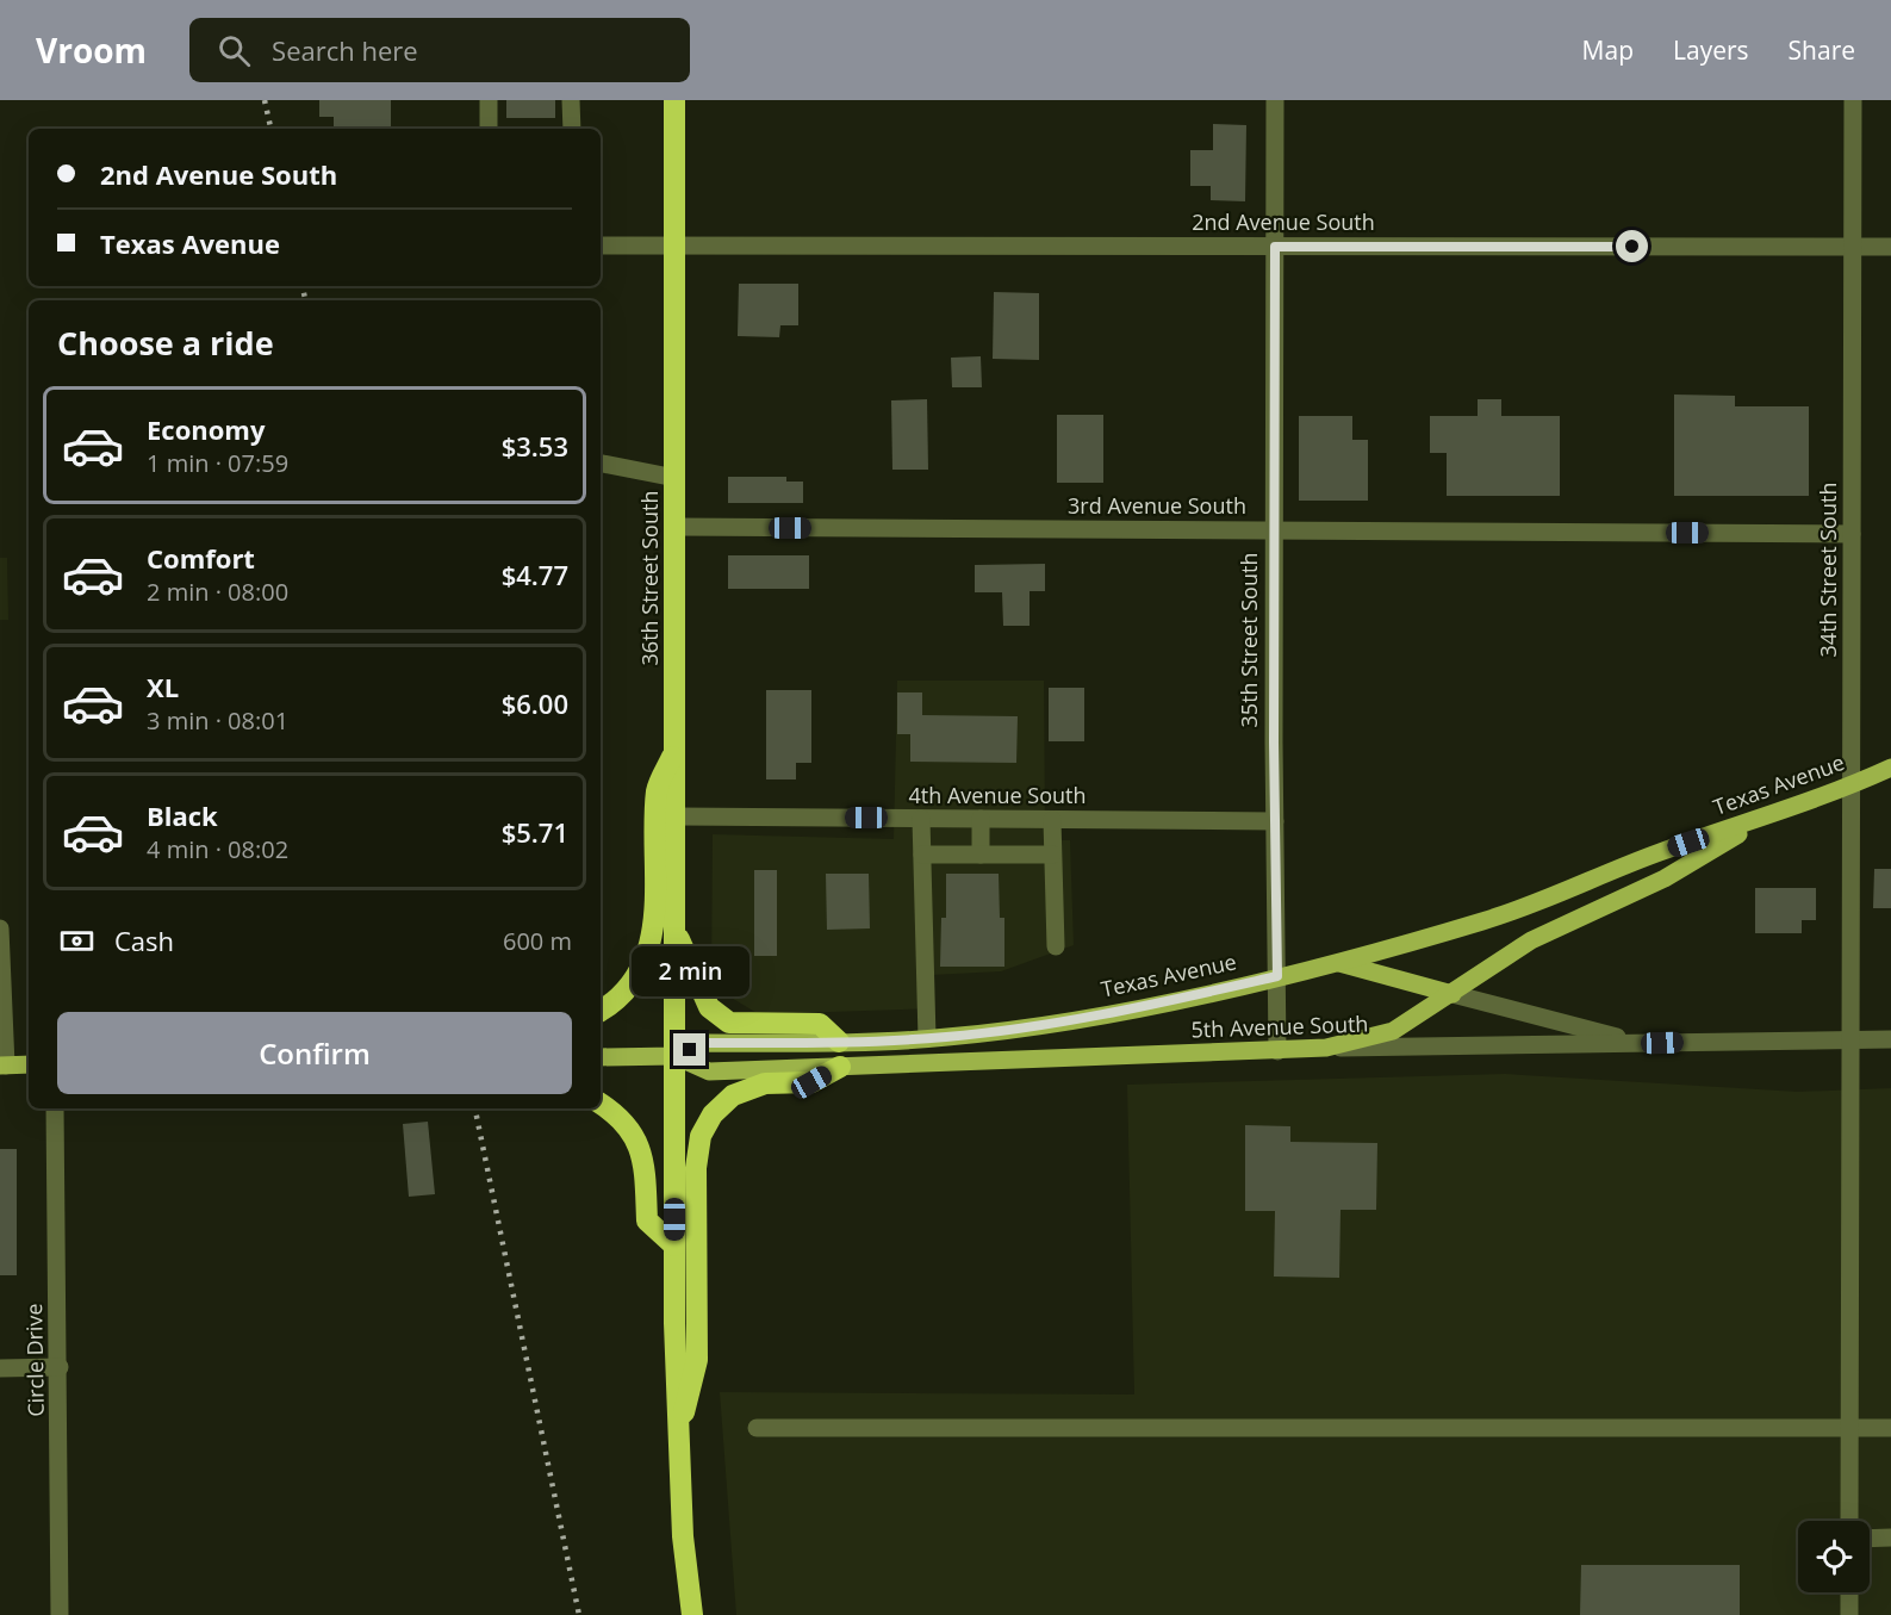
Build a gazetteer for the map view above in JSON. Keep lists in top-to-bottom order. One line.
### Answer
{"streets":{"highway":["36th Street South"],"main road":["Texas Avenue","5th Avenue South"],"street":["2nd Avenue South","3rd Avenue South","34th Street South","35th Street South","4th Avenue South","Circle Drive"]},"crossings":[["2nd Avenue South","34th Street South"],["2nd Avenue South","36th Street South"],["2nd Avenue South","35th Street South"],["3rd Avenue South","34th Street South"],["3rd Avenue South","36th Street South"],["3rd Avenue South","35th Street South"],["34th Street South","Texas Avenue"],["34th Street South","5th Avenue South"],["36th Street South","Texas Avenue"],["36th Street South","4th Avenue South"],["36th Street South","5th Avenue South"],["35th Street South","Texas Avenue"],["35th Street South","4th Avenue South"],["35th Street South","5th Avenue South"],["Texas Avenue","5th Avenue South"]],"page":{"header":"Vroom","search":"Search here","nav":["Map","Layers","Share"],"banner":["2nd Avenue South","Texas Avenue"],"heading":"Choose a ride","list":[{"name":"Economy","note":"1 min · 07:59","value":"$3.53"},{"name":"Comfort","note":"2 min · 08:00","value":"$4.77"},{"name":"XL","note":"3 min · 08:01","value":"$6.00"},{"name":"Black","note":"4 min · 08:02","value":"$5.71"}],"pay":["Cash","600 m"],"bubble":"2 min","buttons":"Confirm"}}
